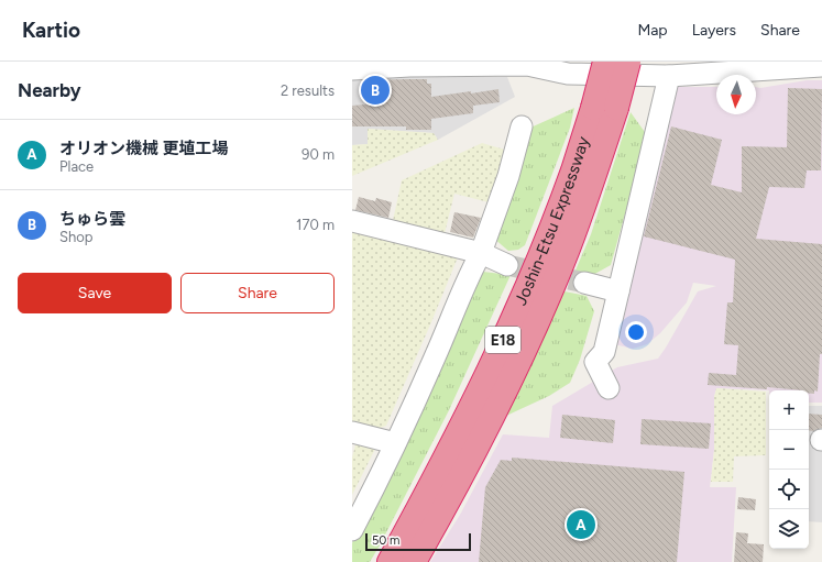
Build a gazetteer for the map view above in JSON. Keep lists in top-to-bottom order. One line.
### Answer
{"streets":{"highway":["Joshin-Etsu Expressway","E18"]},"scale_bar":"50 m","north":"bottom","page":{"header":"Kartio","nav":["Map","Layers","Share"],"heading":["Nearby","2 results"],"pins":["B","A"],"list":[{"mark":"A","name":"オリオン機械 更埴工場","note":"Place","value":"90 m"},{"mark":"B","name":"ちゅら雲","note":"Shop","value":"170 m"}],"buttons":["Save","Share"],"map_buttons":["+","−"],"scale":"50 m"}}
